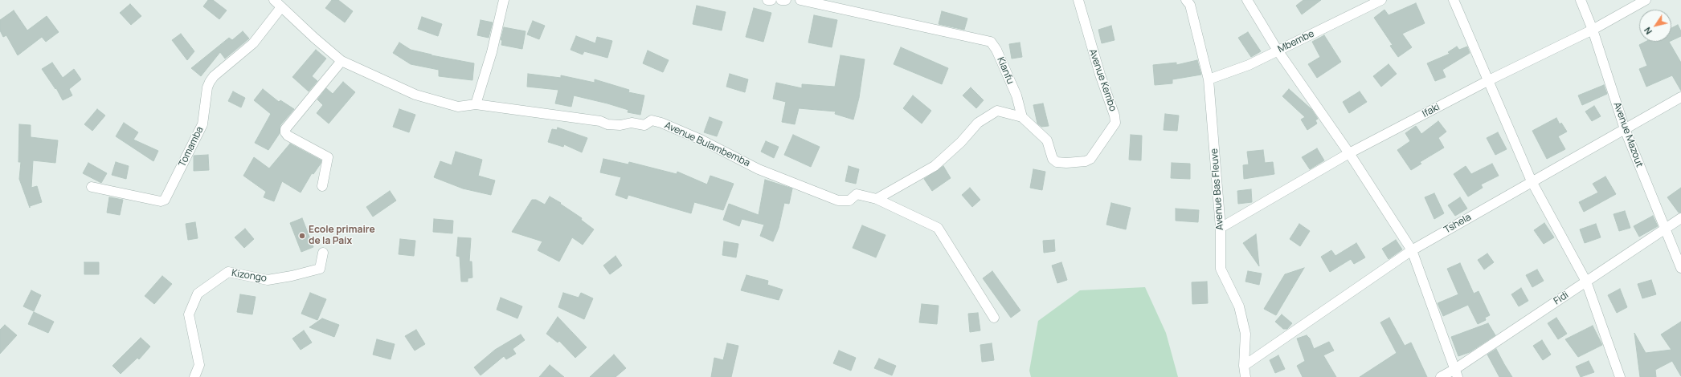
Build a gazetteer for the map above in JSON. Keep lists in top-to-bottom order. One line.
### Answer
{"streets":{"street":["Mbembe","Kianfu","Avenue Kembo","Ifaki","Avenue Mazout","Avenue Bulambemba","Tomamba","Avenue Bas Fleuve","Tshela","Kizongo","Fidi"]},"crossings":[["Mbembe","Avenue Bas Fleuve"],["Kianfu","Avenue Kembo"],["Ifaki","Avenue Mazout"],["Ifaki","Avenue Bas Fleuve"],["Avenue Mazout","Tshela"],["Avenue Mazout","Fidi"],["Avenue Bulambemba","Tomamba"],["Avenue Bas Fleuve","Tshela"]],"places":["Ecole primaire de la Paix"],"north":"bottom left"}
